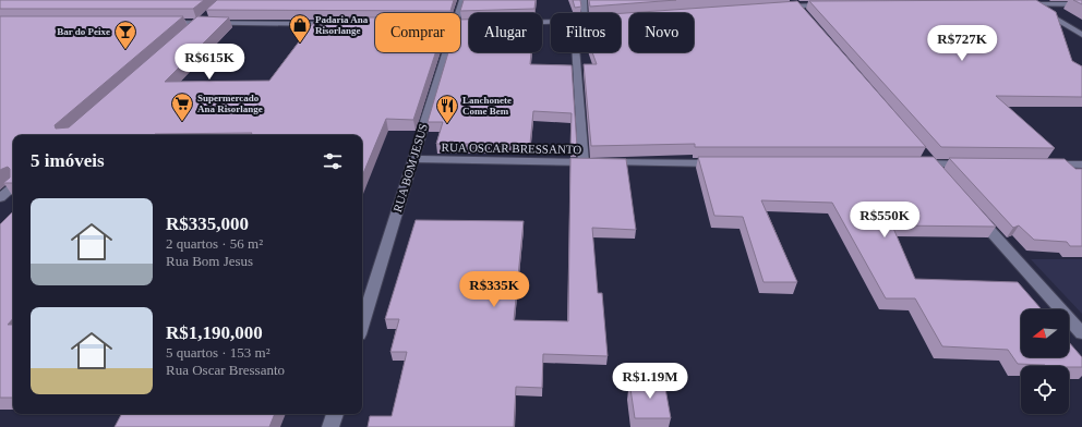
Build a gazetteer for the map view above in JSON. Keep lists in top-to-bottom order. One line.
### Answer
{"streets":{"street":["RUA OSCAR BRESSANTO","RUA BOM JESUS"]},"crossings":[["RUA OSCAR BRESSANTO","RUA BOM JESUS"]],"places":{"shop":["Padaria Ana Risorlange"],"bar":["Bar do Peixe"],"supermarket":["Supermercado Ana Risorlange"],"restaurant":["Lanchonete Come Bem"]},"north":"left","page":{"chip":["Comprar","Alugar","Filtros","Novo"],"price":["R$727K","R$615K","R$550K","R$335K","R$1.19M"],"heading":"5 imóveis","list":[{"name":"R$335,000","note":"2 quartos · 56 m² · Rua Bom Jesus"},{"name":"R$1,190,000","note":"5 quartos · 153 m² · Rua Oscar Bressanto"}]}}
